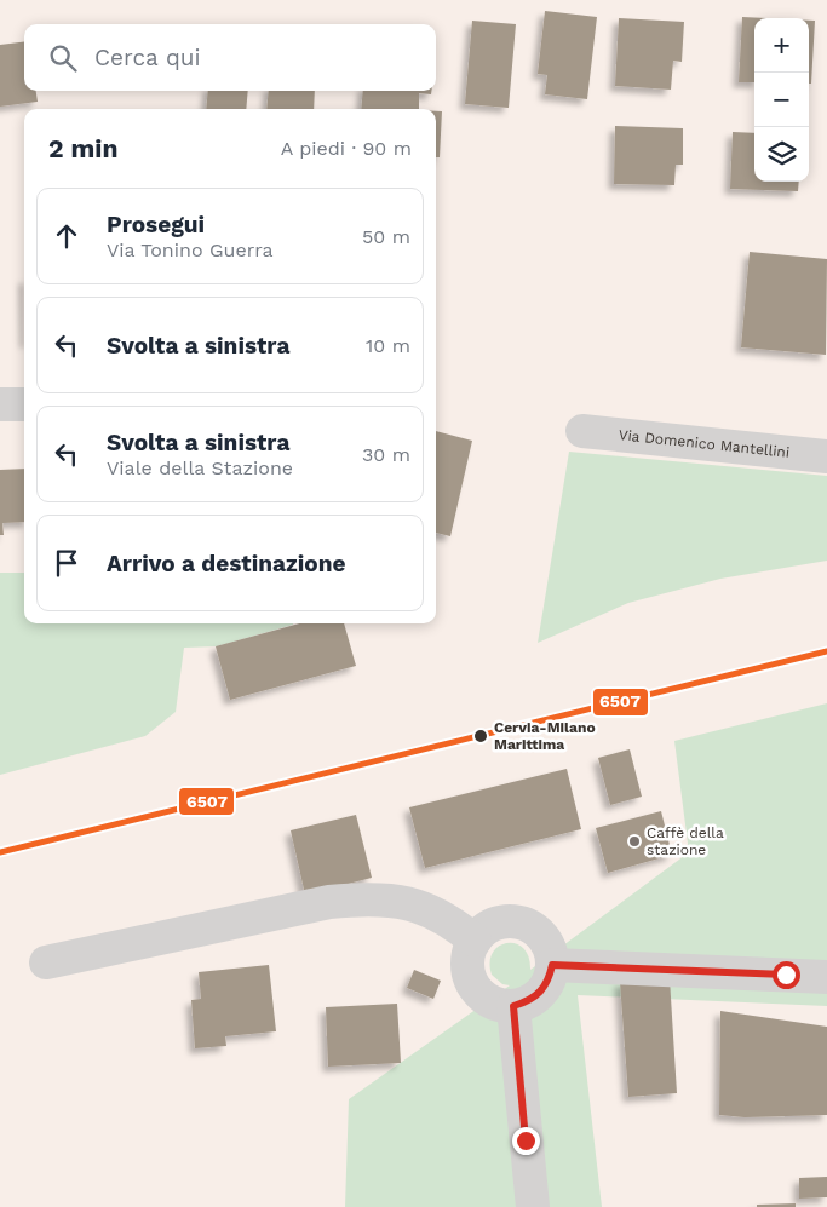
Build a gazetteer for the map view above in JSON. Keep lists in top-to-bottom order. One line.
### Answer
{"streets":{"street":["Via Domenico Mantellini"]},"places":["Cervia-Milano Marittima","Caffè della stazione"],"lines":["transit line 6507"],"page":{"map_buttons":["+","−"],"search":"Cerca qui","heading":["2 min","A piedi · 90 m"],"list":[["Prosegui","Via Tonino Guerra","50 m"],["Svolta a sinistra","10 m"],["Svolta a sinistra","Viale della Stazione","30 m"],"Arrivo a destinazione"]}}
